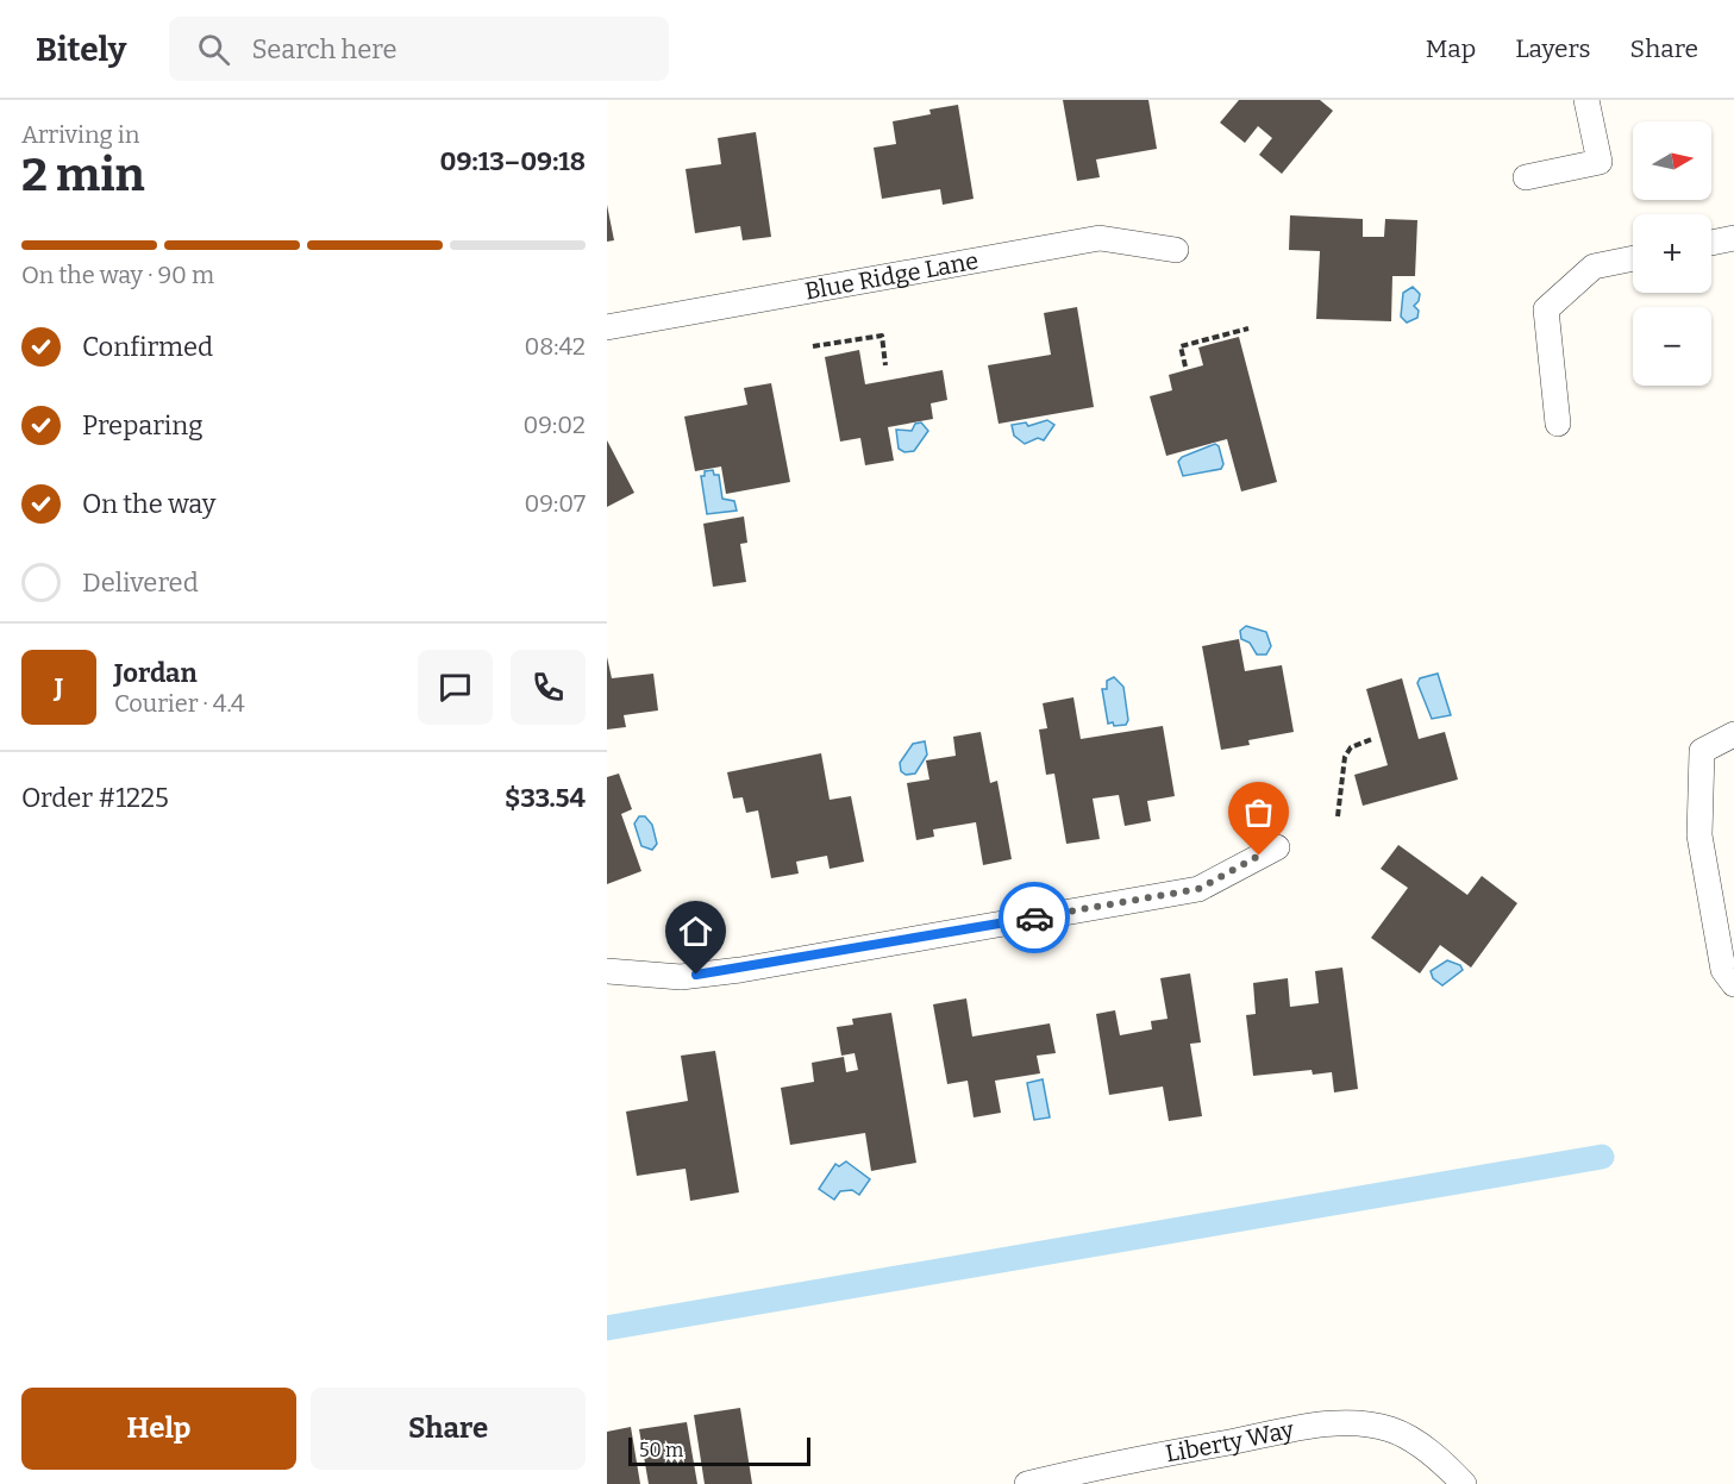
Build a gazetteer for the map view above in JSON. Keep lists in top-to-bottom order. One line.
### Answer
{"streets":{"street":["Blue Ridge Lane","Liberty Way"]},"scale_bar":"50 m","north":"right","page":{"header":"Bitely","search":"Search here","nav":["Map","Layers","Share"],"heading":["2 min","Arriving in","09:13–09:18"],"panel":["Jordan","Courier · 4.4","Order #1225","$33.54"],"map_buttons":["+","−"],"bar":"On the way · 90 m","list":[["Confirmed","08:42"],["Preparing","09:02"],["On the way","09:07"],"Delivered"],"round":"J","buttons":["Help","Share"],"scale":"50 m"}}
